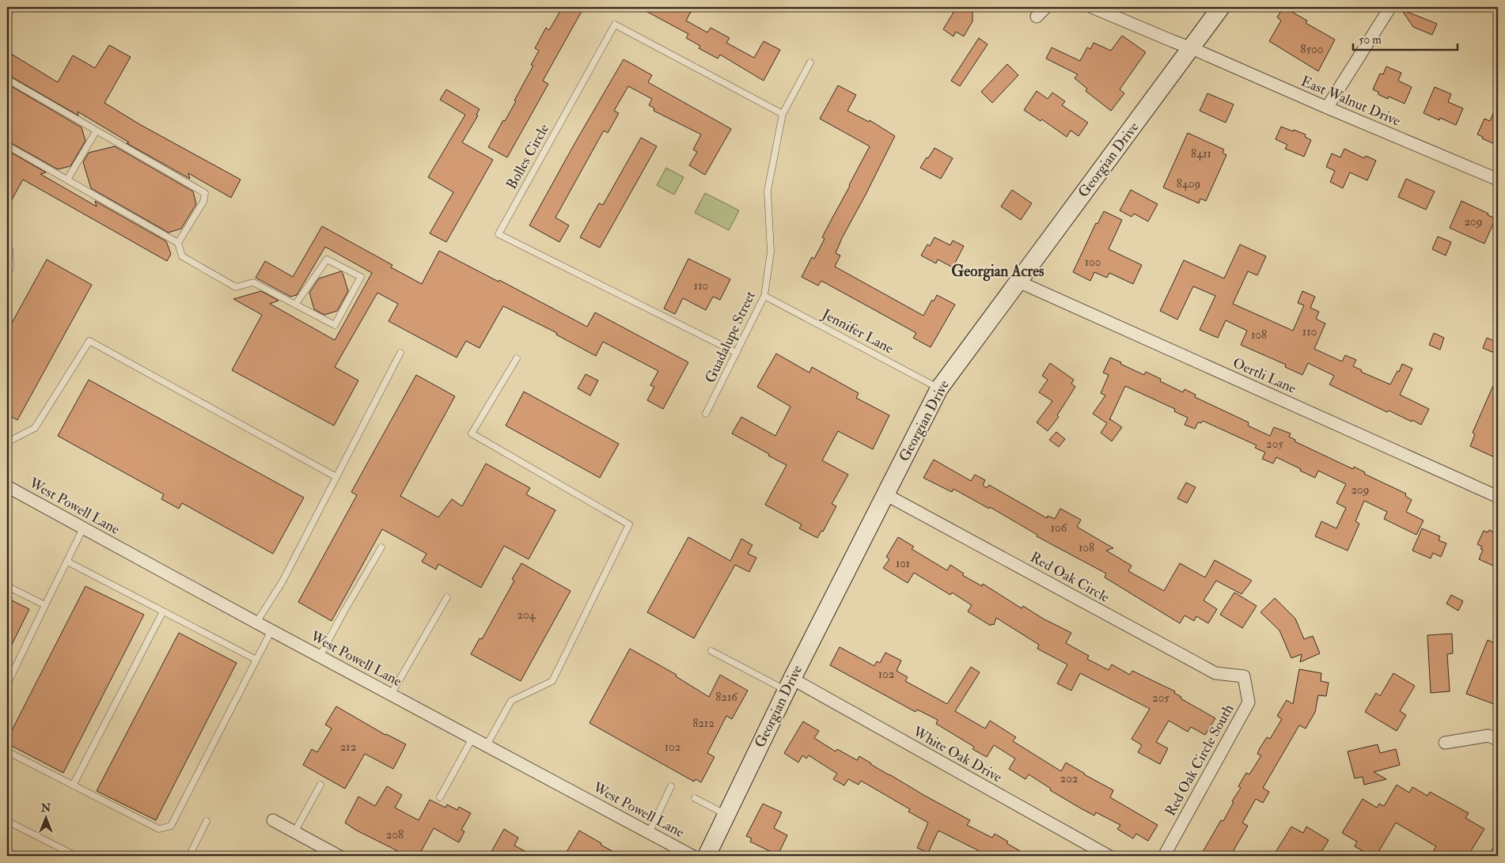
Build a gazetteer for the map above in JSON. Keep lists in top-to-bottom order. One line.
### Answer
{"streets":{"street":["East Walnut Drive","Georgian Drive","Oertli Lane","West Powell Lane","Red Oak Circle","White Oak Drive","Red Oak Circle South"],"lane":["Bolles Circle","Jennifer Lane","Guadalupe Street"]},"crossings":[["East Walnut Drive","Georgian Drive"],["Bolles Circle","Guadalupe Street"],["Georgian Drive","Jennifer Lane"],["Georgian Drive","Oertli Lane"],["Georgian Drive","Red Oak Circle"],["Georgian Drive","White Oak Drive"],["Jennifer Lane","Guadalupe Street"],["Red Oak Circle","Red Oak Circle South"]],"districts":["Georgian Acres"],"house_numbers":["8500","8411","8409","209","100","110","110","108","205","209","106","108","101","204","102","8216","205","8212","212","102","202","208"],"scale_bar":"50 m","north":"top"}
